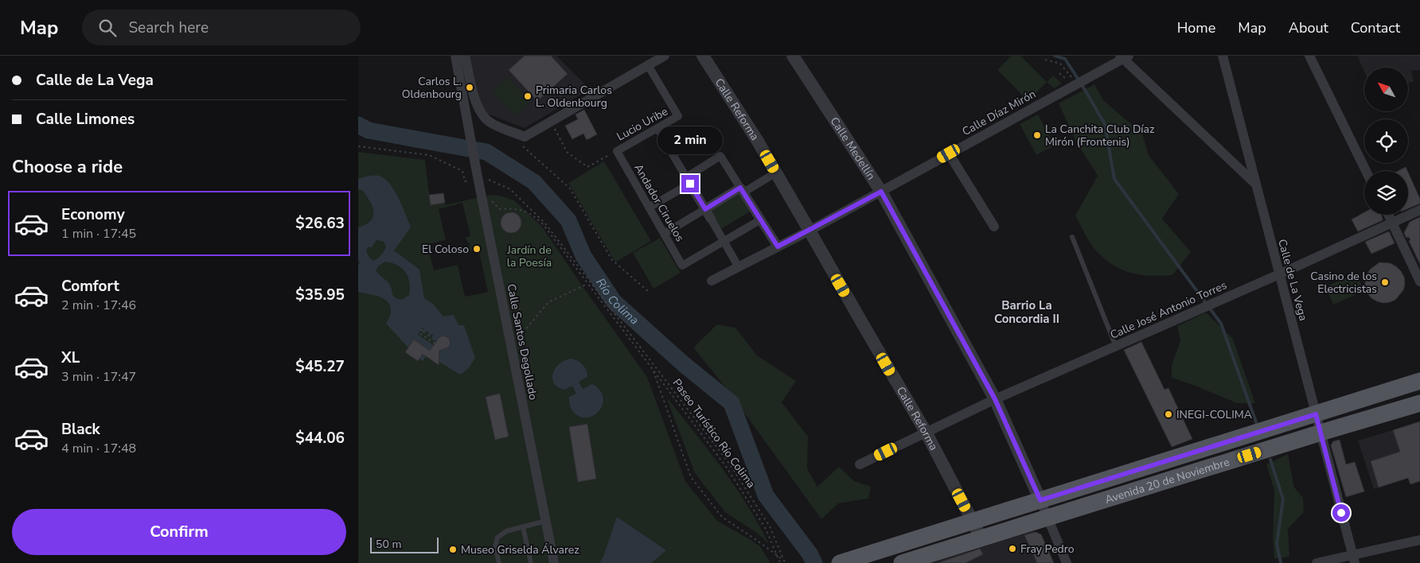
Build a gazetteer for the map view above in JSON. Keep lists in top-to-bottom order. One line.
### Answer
{"streets":{"main road":["Avenida 20 de Noviembre"],"street":["Calle Reforma","Calle Díaz Mirón","Lucio Uribe","Calle Medellín","Andador Ciruelos","Calle de La Vega","Calle José Antonio Torres","Calle Santos Degollado"],"path":["Paseo Turístico Río Colima"]},"crossings":[["Calle Reforma","Calle Díaz Mirón"],["Calle Reforma","Calle José Antonio Torres"],["Calle Reforma","Avenida 20 de Noviembre"],["Calle Díaz Mirón","Calle Medellín"],["Lucio Uribe","Andador Ciruelos"],["Calle Medellín","Calle José Antonio Torres"],["Calle Medellín","Avenida 20 de Noviembre"],["Calle de La Vega","Calle José Antonio Torres"],["Calle de La Vega","Avenida 20 de Noviembre"],["Calle Santos Degollado","Paseo Turístico Río Colima"]],"districts":["Barrio La Concordia II"],"water":["Río Colima"],"parks":["Jardín de la Poesía"],"places":["Carlos L. Oldenbourg","Primaria Carlos L. Oldenbourg","La Canchita Club Díaz Mirón (Frontenis)","El Coloso","Casino de los Electricistas","INEGI-COLIMA","Fray Pedro","Museo Griselda Álvarez"],"scale_bar":"50 m","north":"top left","page":{"header":"Map","search":"Search here","nav":["Home","Map","About","Contact"],"banner":["Calle de La Vega","Calle Limones"],"bubble":"2 min","heading":"Choose a ride","list":[{"name":"Economy","note":"1 min · 17:45","value":"$26.63"},{"name":"Comfort","note":"2 min · 17:46","value":"$35.95"},{"name":"XL","note":"3 min · 17:47","value":"$45.27"},{"name":"Black","note":"4 min · 17:48","value":"$44.06"}],"buttons":"Confirm","scale":"50 m"}}
